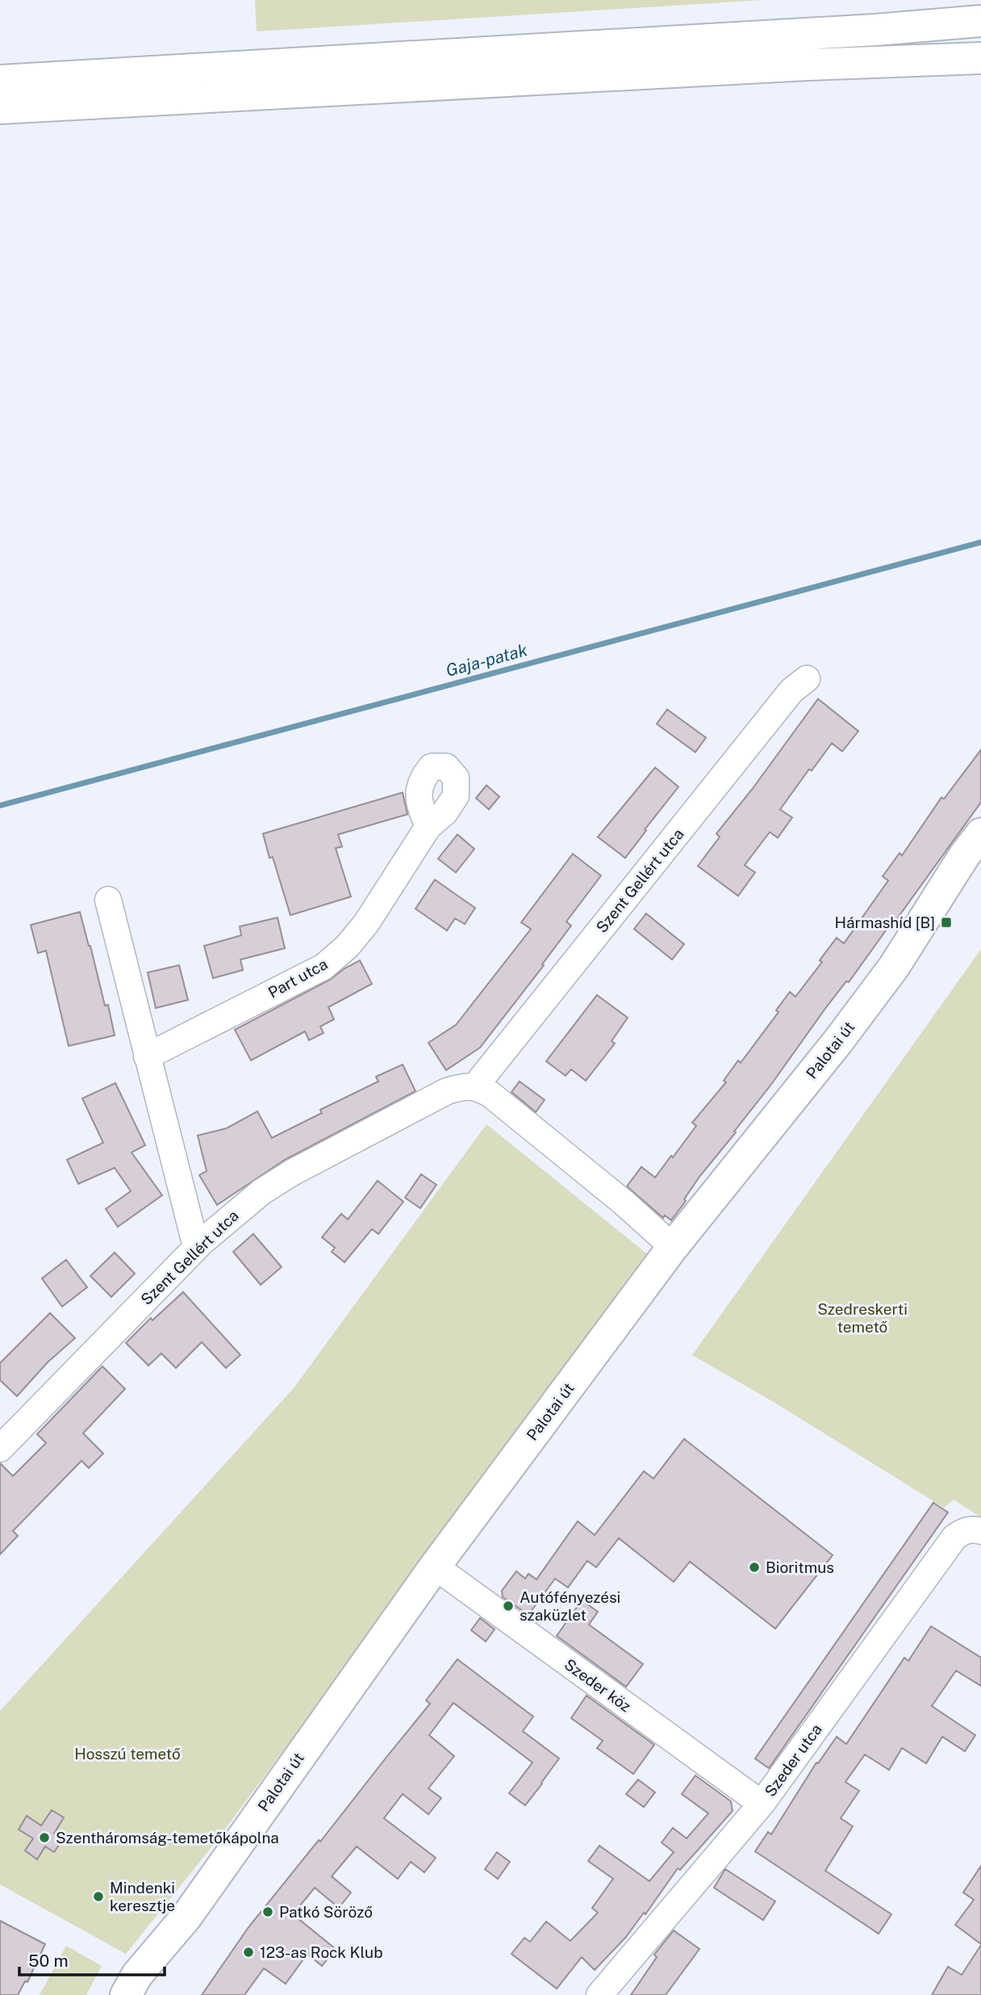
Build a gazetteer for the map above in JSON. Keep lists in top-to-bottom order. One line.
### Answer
{"streets":{"main road":["Palotai út"],"street":["Szent Gellért utca","Part utca","Szeder köz","Szeder utca"]},"crossings":[["Palotai út","Szeder köz"],["Szeder köz","Szeder utca"]],"water":["Gaja-patak"],"parks":["Szedreskerti temető","Hosszú temető"],"places":{"transit":["Hármashíd [B]"],"other":["Bioritmus","Autófényezési szaküzlet","Szentháromság-temetőkápolna","Mindenki keresztje","Patkó Söröző","123-as Rock Klub"]},"scale_bar":"50 m"}
